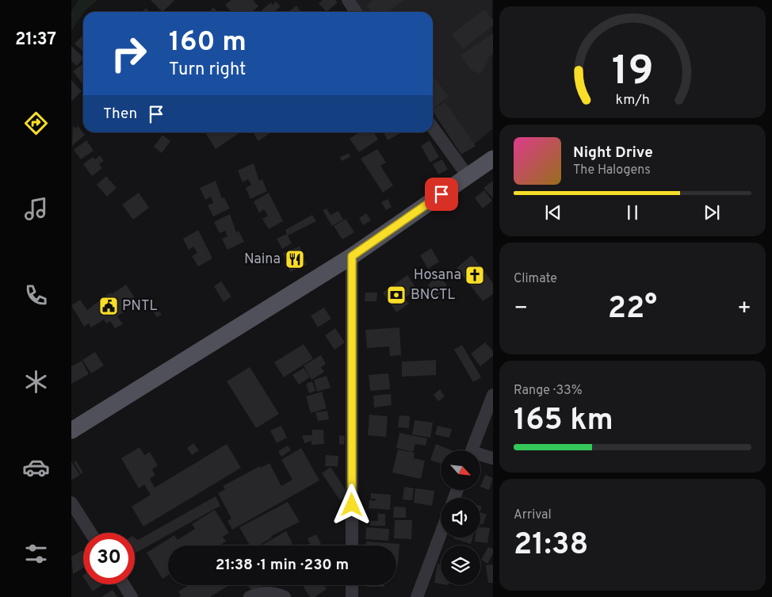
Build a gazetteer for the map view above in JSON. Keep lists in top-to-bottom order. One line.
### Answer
{"places":{"restaurant":["Naina"],"church":["Hosana"],"bank":["BNCTL"],"public building":["PNTL"]},"north":"bottom right","page":{"tabs":"21:37","turn":["160 m","Turn right"],"then":"Then","song":["Night Drive","The Halogens"],"tile":["Climate",["Range · 33%","165 km"],["Arrival","21:38"]],"heat":["−","22°","+"],"limit":"30","trip":"21:38 · 1 min · 230 m","gauge":["19","km/h"]}}
